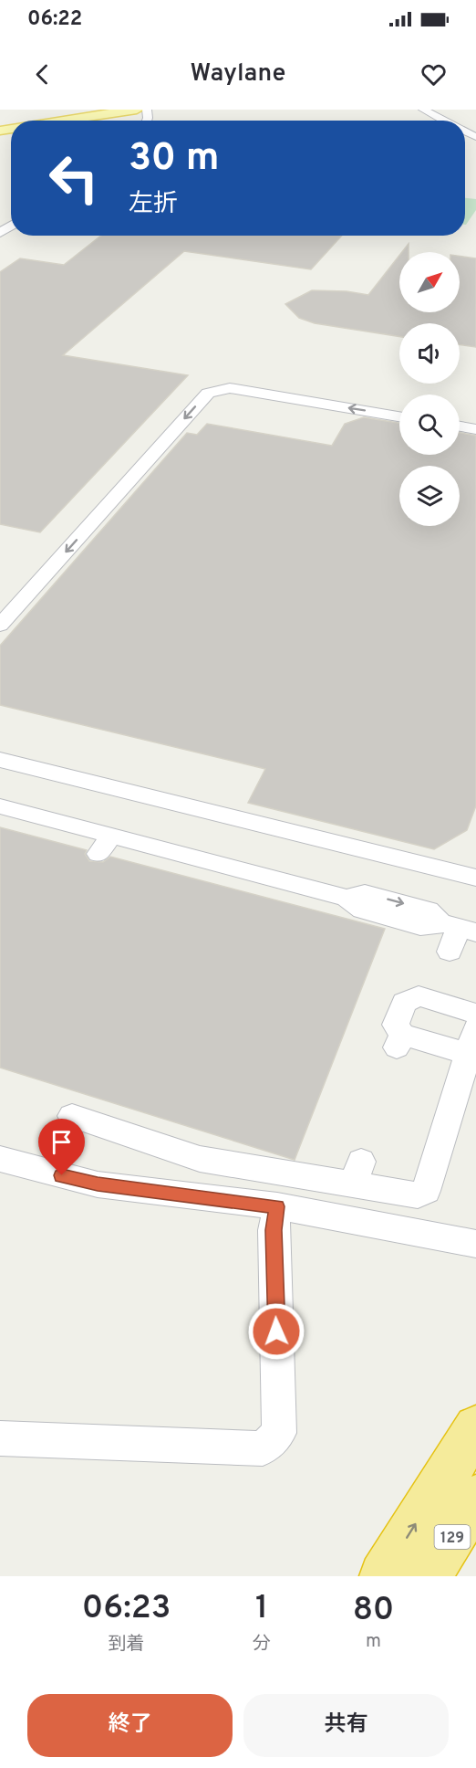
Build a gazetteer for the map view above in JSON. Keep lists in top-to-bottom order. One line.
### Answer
{"streets":{"highway":["129"]},"north":"top right","page":{"status":"06:22","header":"Waylane","turn":["30 m","左折"],"eta":["06:23","到着","1","分","80","m"],"buttons":["終了","共有"]}}
